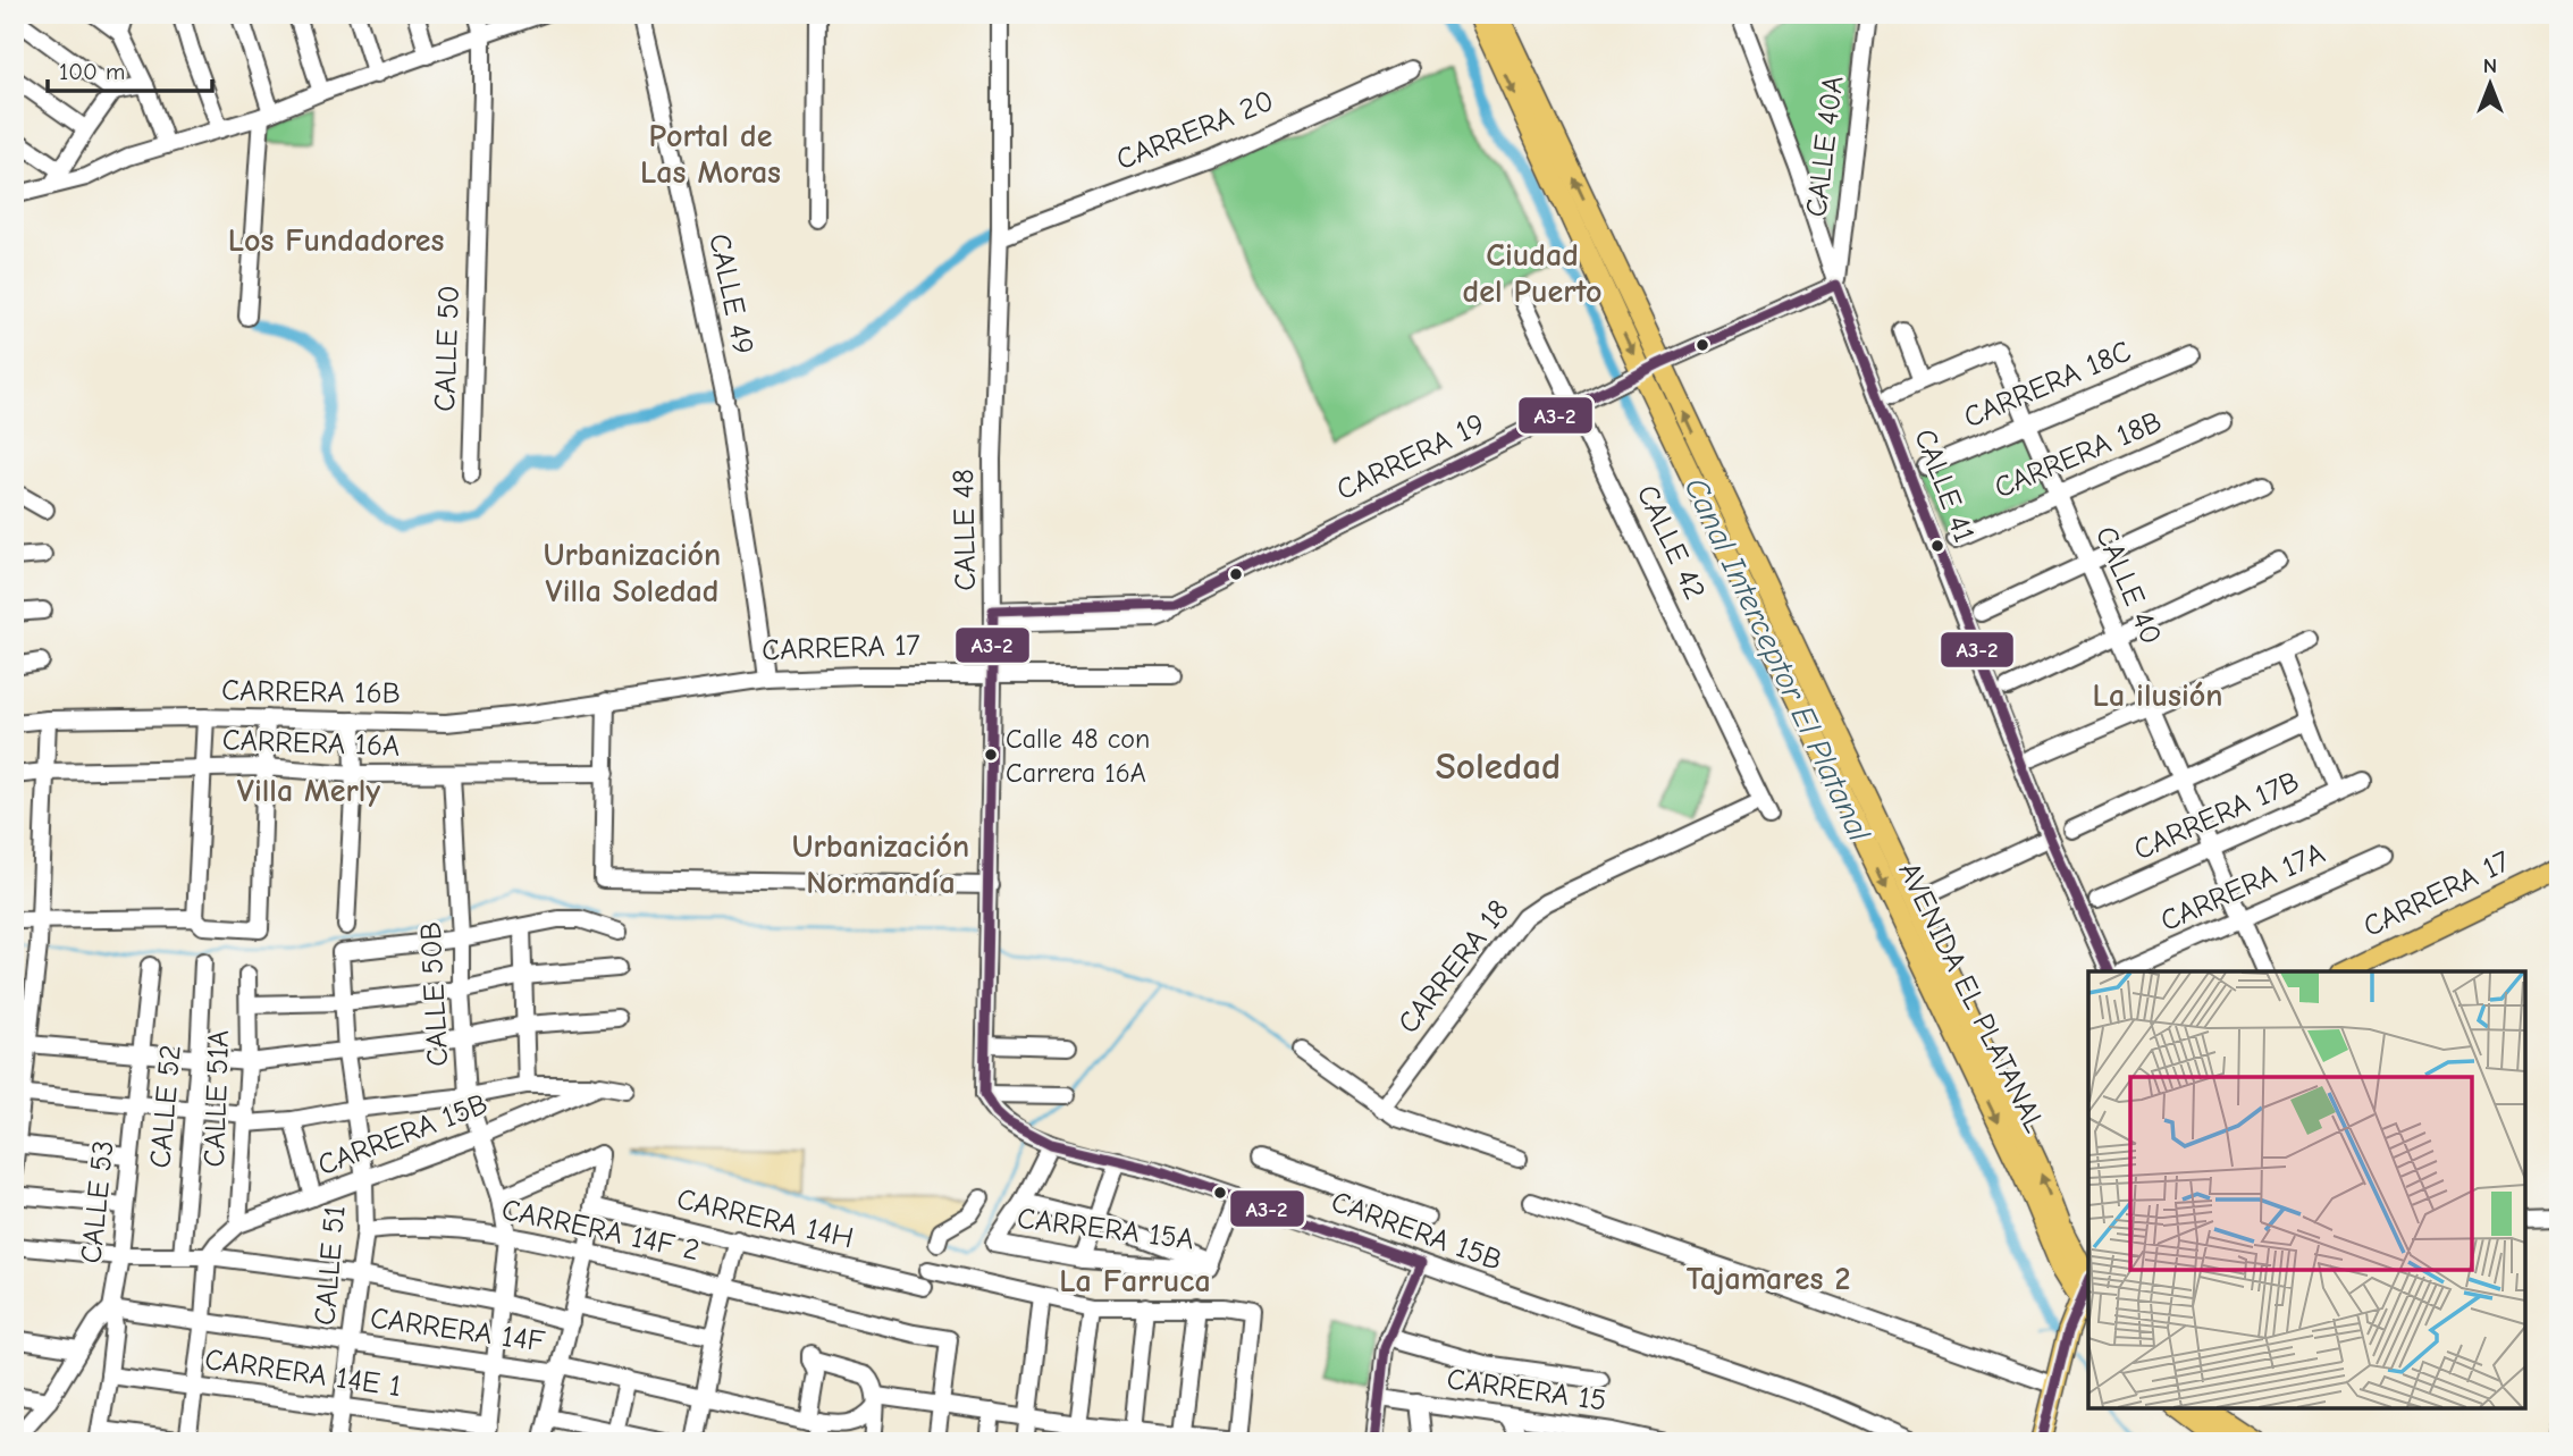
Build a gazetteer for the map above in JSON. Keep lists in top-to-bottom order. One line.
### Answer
{"streets":{"main road":["CARRERA 17","AVENIDA EL PLATANAL"],"street":["CARRERA 20","CALLE 40A","CALLE 49","CALLE 50","CARRERA 18C","CARRERA 18B","CARRERA 19","CALLE 41","CALLE 48","CALLE 42","CALLE 40","CARRERA 16B","CARRERA 16A","CARRERA 17B","CARRERA 17A","CARRERA 18","CALLE 50B","CALLE 51A","CALLE 52","CARRERA 15B","CALLE 53","CARRERA 14H","CARRERA 15A","CARRERA 14F 2","CALLE 51","CARRERA 14F","CARRERA 14E 1","CARRERA 15"]},"crossings":[["CARRERA 20","CALLE 48"],["CALLE 40A","CARRERA 19"],["CALLE 40A","CALLE 41"],["CALLE 49","CARRERA 17"],["CARRERA 18C","CALLE 40"],["CARRERA 18B","CALLE 40"],["CARRERA 19","CALLE 41"],["CARRERA 19","CALLE 48"],["CARRERA 19","CALLE 42"],["CARRERA 19","AVENIDA EL PLATANAL"],["CALLE 48","CARRERA 17"],["CALLE 48","CARRERA 15B"],["CALLE 42","CARRERA 18"],["CALLE 40","CARRERA 17B"],["CALLE 40","CARRERA 17A"],["CARRERA 17","CARRERA 16B"],["CARRERA 16A","CALLE 50B"],["CALLE 50B","CARRERA 15B"],["CALLE 50B","CARRERA 14F 2"],["CALLE 50B","CALLE 51"],["CALLE 50B","CARRERA 14F"],["CALLE 50B","CARRERA 14E 1"],["CALLE 51A","CARRERA 15B"],["CARRERA 15B","CALLE 51"],["CALLE 53","CARRERA 14F"],["CALLE 53","CARRERA 14E 1"],["CARRERA 14F 2","CALLE 51"],["CALLE 51","CARRERA 14F"],["CALLE 51","CARRERA 14E 1"]],"districts":["Portal de Las Moras","Los Fundadores","Ciudad del Puerto","Urbanización Villa Soledad","La ilusión","Soledad","Villa Merly","Urbanización Normandía","Tajamares 2","La Farruca"],"water":["Canal Interceptor El Platanal"],"places":["Calle 48 con Carrera 16A"],"lines":["transit line A3-2"],"scale_bar":"100 m","north":"top"}
